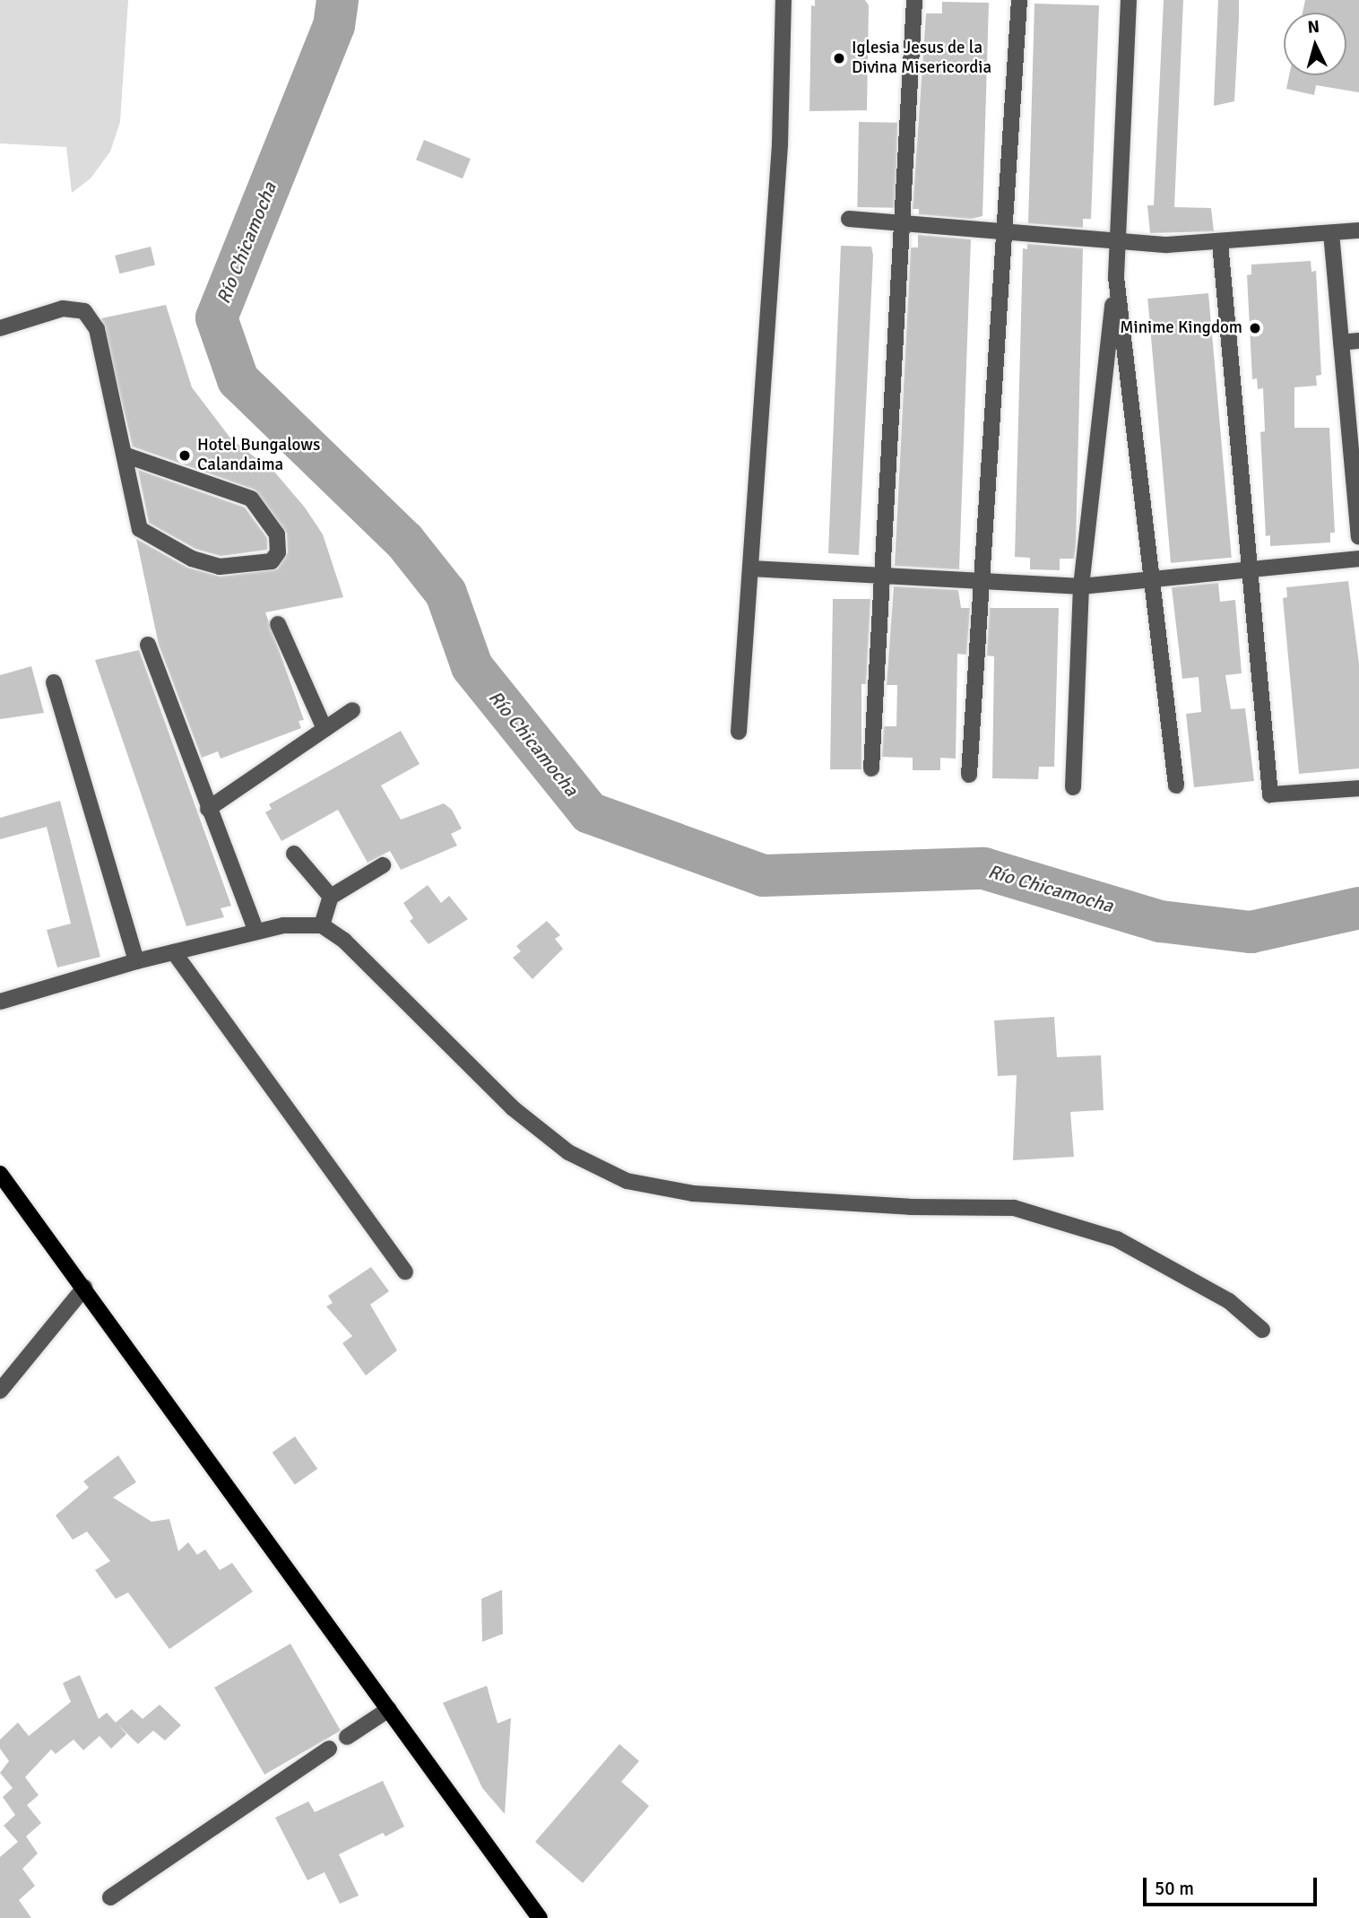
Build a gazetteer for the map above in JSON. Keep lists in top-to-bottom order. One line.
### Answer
{"water":["Río Chicamocha"],"places":["Iglesia Jesus de la Divina Misericordia","Minime Kingdom","Hotel Bungalows Calandaima"],"scale_bar":"50 m","north":"top"}
